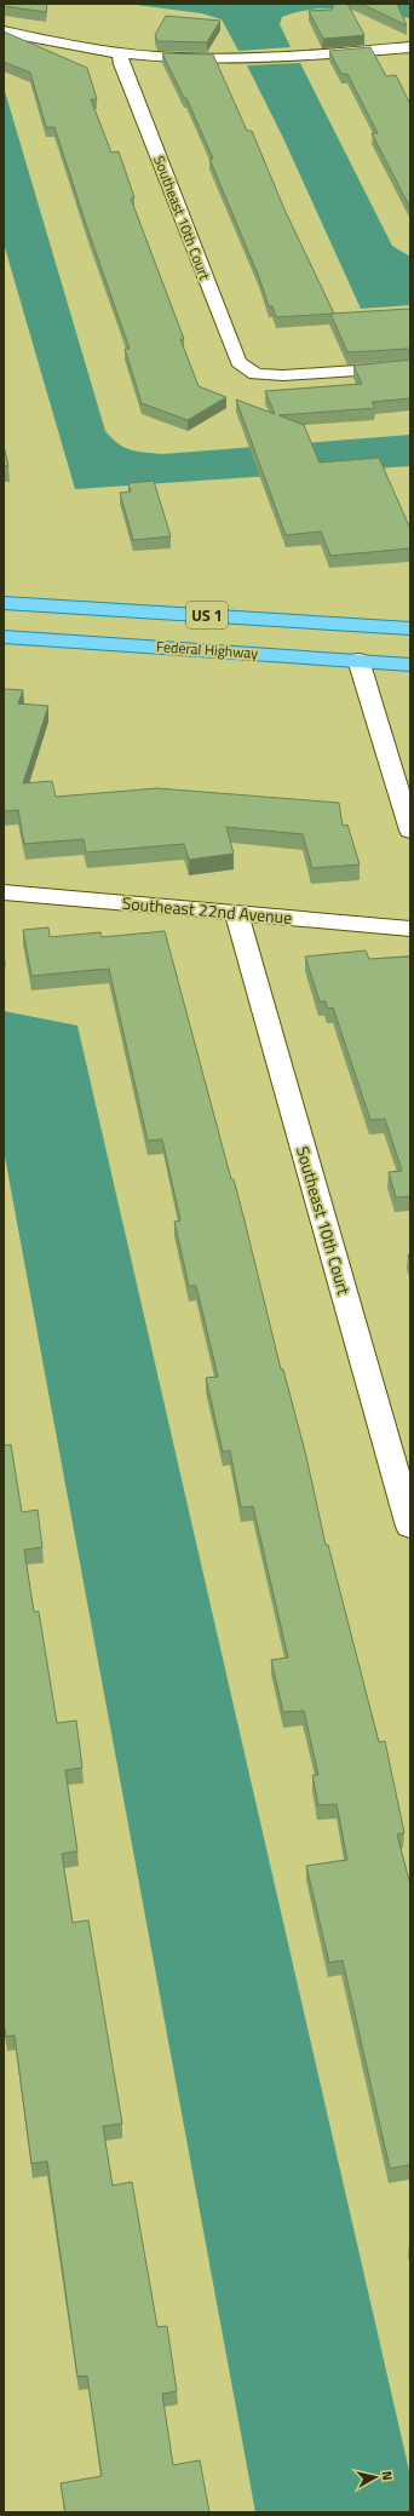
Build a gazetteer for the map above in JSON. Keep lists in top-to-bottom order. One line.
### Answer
{"streets":{"main road":["US 1","Federal Highway"],"street":["Southeast 10th Court","Southeast 22nd Avenue"]},"crossings":[["Southeast 10th Court","Southeast 22nd Avenue"]],"north":"right"}
